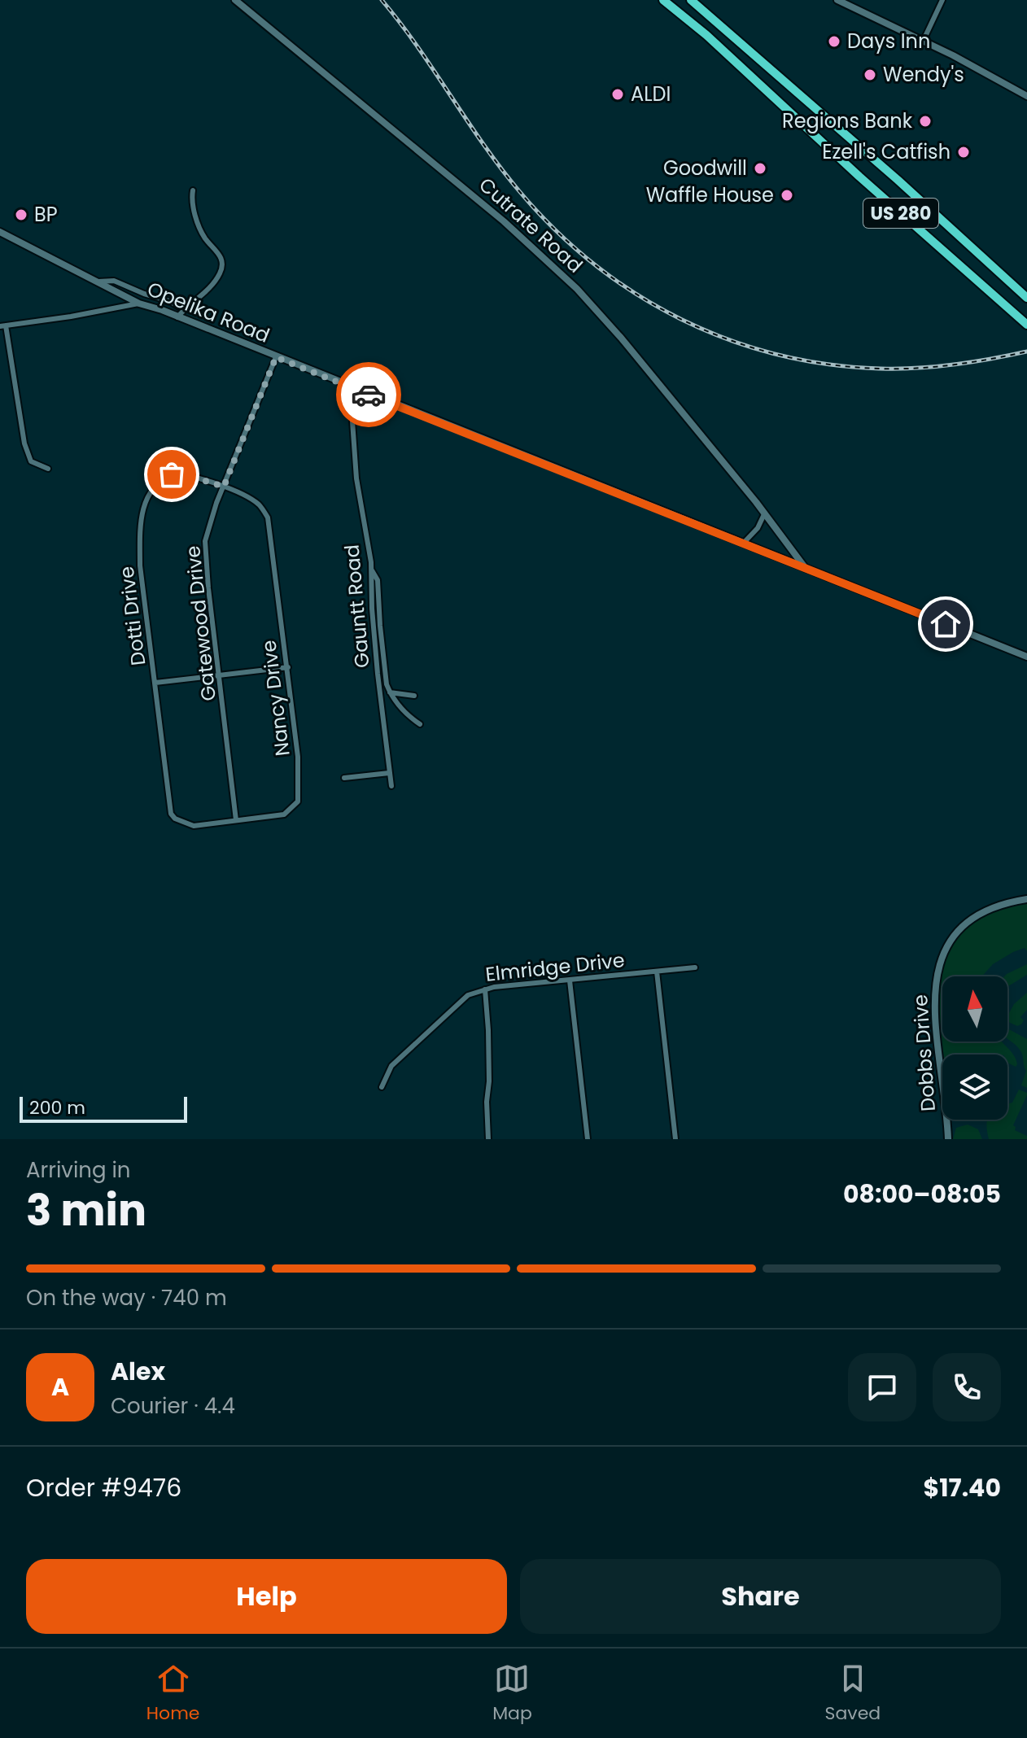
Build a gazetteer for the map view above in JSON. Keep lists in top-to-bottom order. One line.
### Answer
{"streets":{"highway":["US 280"],"street":["Cutrate Road","Opelika Road","Gauntt Road","Dotti Drive","Gatewood Drive","Nancy Drive","Elmridge Drive","Dobbs Drive"]},"crossings":[["Cutrate Road","Opelika Road"],["Opelika Road","Gauntt Road"],["Opelika Road","Gatewood Drive"],["Dotti Drive","Gatewood Drive"],["Dotti Drive","Nancy Drive"],["Gatewood Drive","Nancy Drive"]],"places":["Days Inn","Wendy's","ALDI","Regions Bank","Ezell's Catfish","Goodwill","Waffle House","BP"],"scale_bar":"200 m","north":"top","page":{"scale":"200 m","heading":["3 min","Arriving in","08:00–08:05"],"panel":["Alex","Courier · 4.4","Order #9476","$17.40"],"bar":"On the way · 740 m","round":"A","buttons":["Help","Share"],"tabs":["Home","Map","Saved"]}}
